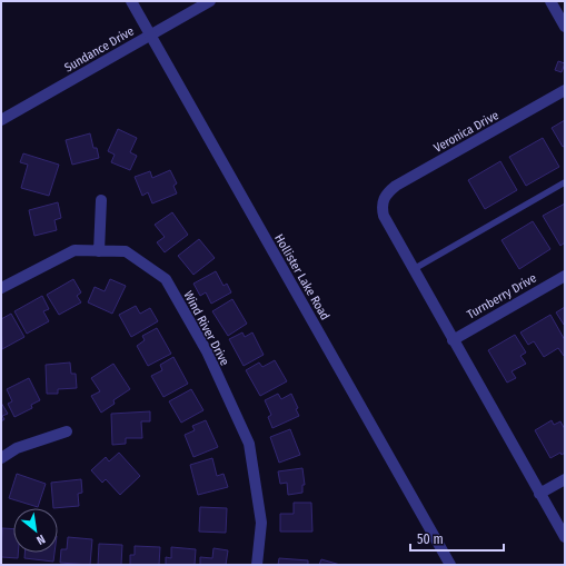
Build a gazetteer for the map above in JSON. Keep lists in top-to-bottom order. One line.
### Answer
{"streets":{"street":["Sundance Drive","Veronica Drive","Hollister Lake Road","Turnberry Drive","Wind River Drive"]},"crossings":[["Sundance Drive","Hollister Lake Road"]],"scale_bar":"50 m","north":"bottom right"}
